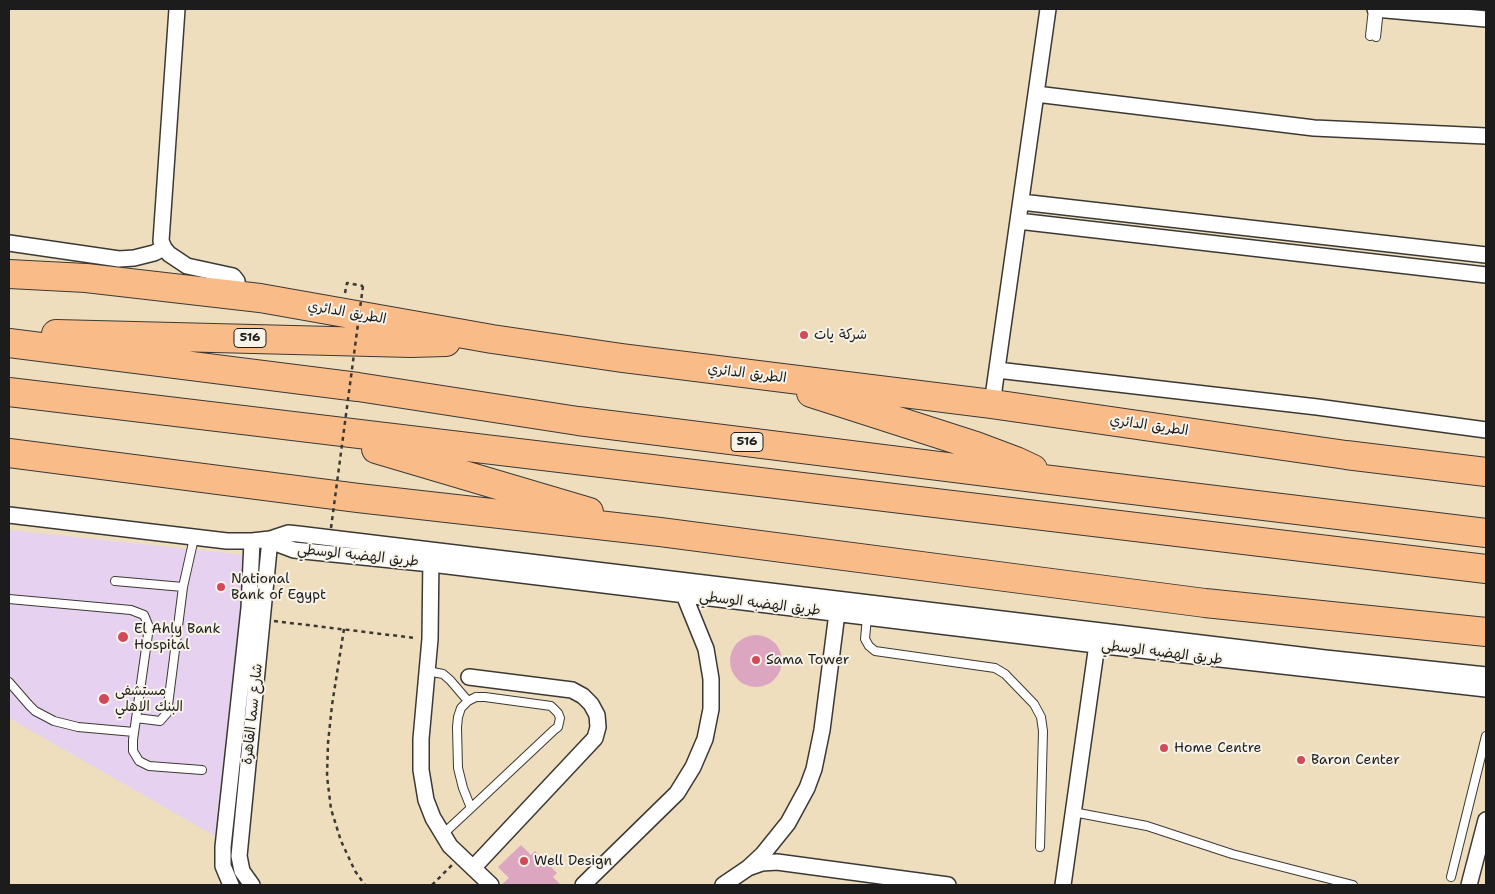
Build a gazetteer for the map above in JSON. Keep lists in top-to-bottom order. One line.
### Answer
{"streets":{"highway":["الطريق الدائري","516"],"street":["طريق الهضبه الوسطي","شارع سما القاهرة"]},"crossings":[["الطريق الدائري","516"],["طريق الهضبه الوسطي","شارع سما القاهرة"]],"places":["شركة يات","National Bank of Egypt","El Ahly Bank Hospital","Sama Tower","مستشفى البنك الاهلي","Home Centre","Baron Center","Well Design"]}
